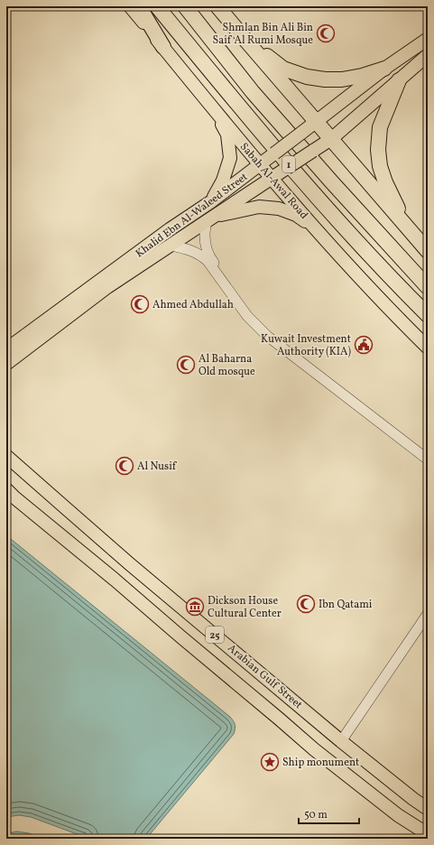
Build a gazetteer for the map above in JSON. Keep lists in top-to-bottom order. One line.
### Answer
{"streets":{"highway":["1","Sabah Al-Awal Road"],"main road":["Khalid Ebn Al-Waleed Street","25","Arabian Gulf Street"]},"crossings":[["Sabah Al-Awal Road","Khalid Ebn Al-Waleed Street"]],"places":{"mosque":["Shmlan Bin Ali Bin Saif Al Rumi Mosque","Ahmed Abdullah","Al Baharna Old mosque","Al Nusif","Ibn Qatami"],"public building":["Kuwait Investment Authority (KIA)"],"museum":["Dickson House Cultural Center"],"place":["Ship monument"]},"scale_bar":"50 m"}
